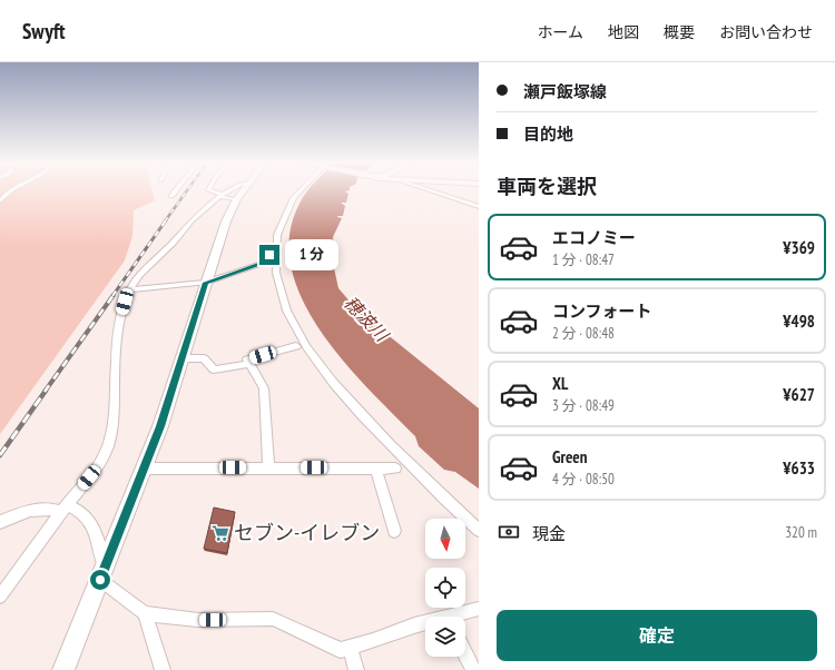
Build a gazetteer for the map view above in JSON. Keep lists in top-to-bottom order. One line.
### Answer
{"water":["穂波川"],"places":{"supermarket":["セブン-イレブン"]},"north":"bottom","page":{"header":"Swyft","nav":["ホーム","地図","概要","お問い合わせ"],"banner":["瀬戸飯塚線","目的地"],"heading":"車両を選択","list":[{"name":"エコノミー","note":"1 分 · 08:47","value":"¥369"},{"name":"コンフォート","note":"2 分 · 08:48","value":"¥498"},{"name":"XL","note":"3 分 · 08:49","value":"¥627"},{"name":"Green","note":"4 分 · 08:50","value":"¥633"}],"bubble":"1 分","pay":["現金","320 m"],"buttons":"確定"}}
